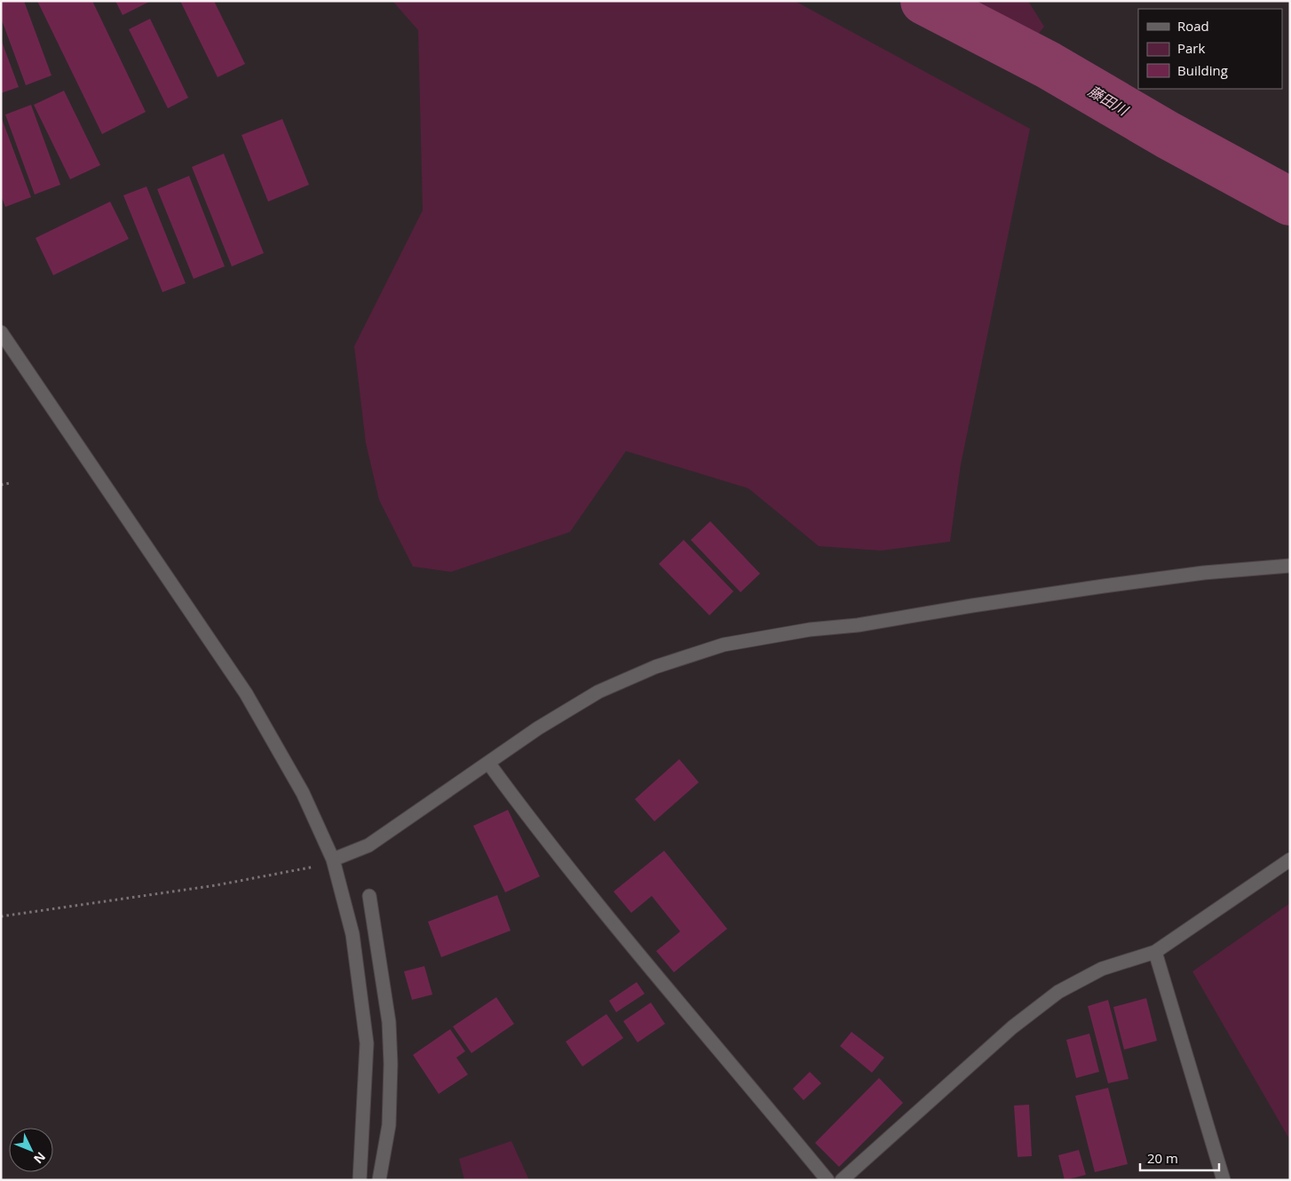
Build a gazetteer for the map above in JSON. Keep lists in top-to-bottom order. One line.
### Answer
{"water":["藤田川"],"legend":["Road","Park","Building"],"scale_bar":"20 m","north":"bottom right"}
